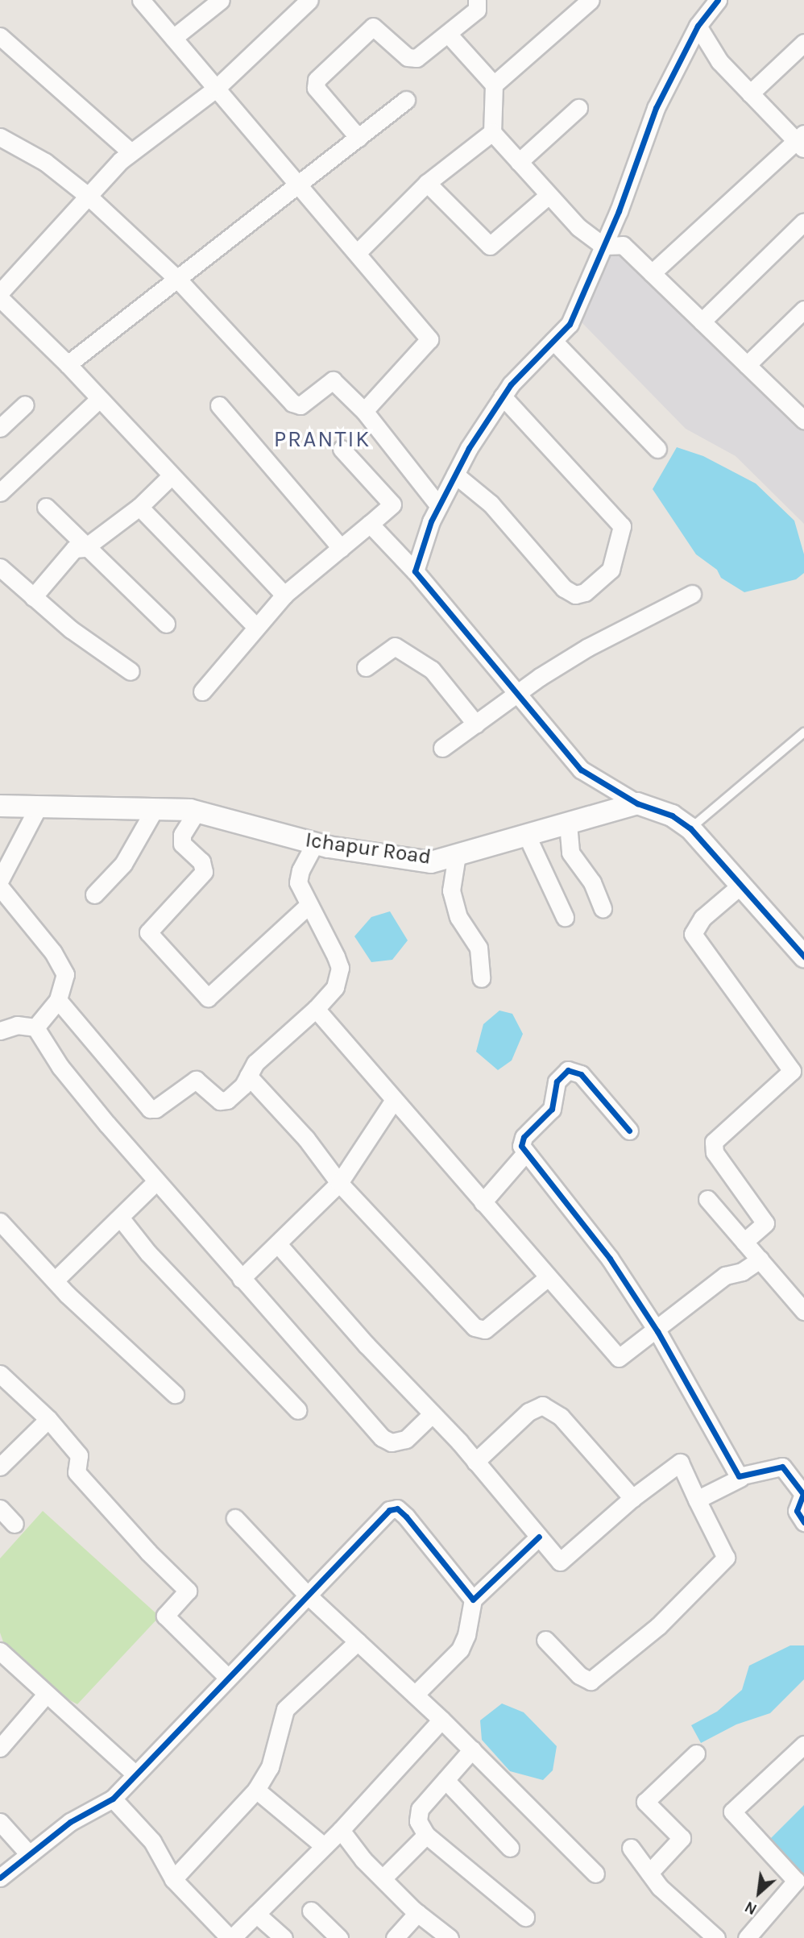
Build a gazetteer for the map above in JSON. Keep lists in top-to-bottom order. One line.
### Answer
{"streets":{"street":["Ichapur Road"]},"districts":["PRANTIK"],"north":"bottom left"}
